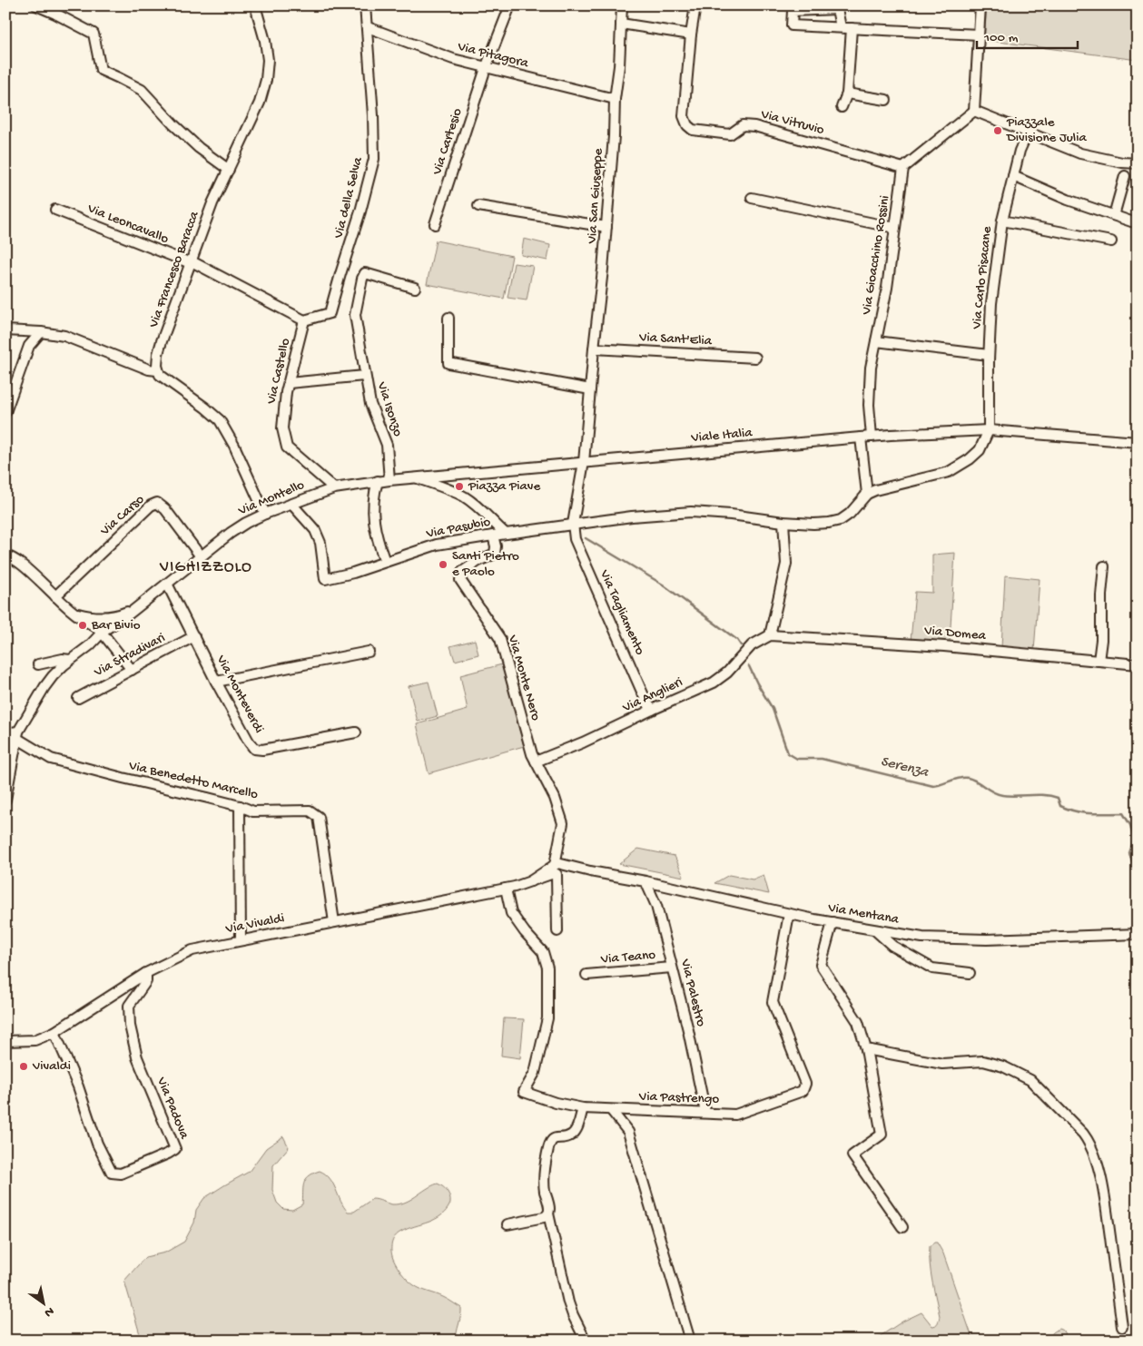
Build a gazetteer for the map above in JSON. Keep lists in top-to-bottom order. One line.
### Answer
{"streets":{"street":["Via Pitagora","Via Vitruvio","Via Cartesio","Via San Giuseppe","Via della Selva","Via Leoncavallo","Via Gioacchino Rossini","Via Francesco Baracca","Via Carlo Pisacane","Via Sant'Elia","Via Castello","Via Isonzo","Viale Italia","Via Montello","Via Carso","Via Pasubio","Via Tagliamento","Via Domea","Via Stradivari","Via Monte Nero","Via Monteverdi","Via Anglieri","Via Benedetto Marcello","Via Mentana","Via Vivaldi","Via Teano","Via Palestro","Via Pastrengo","Via Padova"]},"crossings":[["Via Pitagora","Via Cartesio"],["Via Pitagora","Via San Giuseppe"],["Via Pitagora","Via della Selva"],["Via Vitruvio","Via Gioacchino Rossini"],["Via San Giuseppe","Via Sant'Elia"],["Via San Giuseppe","Viale Italia"],["Via San Giuseppe","Via Pasubio"],["Via San Giuseppe","Via Tagliamento"],["Via della Selva","Via Leoncavallo"],["Via della Selva","Via Castello"],["Via Leoncavallo","Via Francesco Baracca"],["Via Leoncavallo","Via Castello"],["Via Gioacchino Rossini","Viale Italia"],["Via Carlo Pisacane","Viale Italia"],["Via Castello","Via Isonzo"],["Via Castello","Via Montello"],["Via Isonzo","Via Montello"],["Via Montello","Via Carso"],["Via Montello","Via Pasubio"],["Via Montello","Via Monteverdi"],["Via Pasubio","Via Tagliamento"],["Via Pasubio","Via Monte Nero"],["Via Tagliamento","Via Anglieri"],["Via Domea","Via Anglieri"],["Via Stradivari","Via Monteverdi"],["Via Monte Nero","Via Anglieri"],["Via Monte Nero","Via Mentana"],["Via Monte Nero","Via Vivaldi"],["Via Benedetto Marcello","Via Vivaldi"],["Via Mentana","Via Vivaldi"],["Via Mentana","Via Palestro"],["Via Mentana","Via Pastrengo"],["Via Vivaldi","Via Pastrengo"],["Via Vivaldi","Via Padova"],["Via Teano","Via Palestro"],["Via Palestro","Via Pastrengo"]],"districts":["VIGHIZZOLO"],"water":["Serenza"],"places":["Piazzale Divisione Julia","Piazza Piave","Santi Pietro e Paolo","Bar Bivio","Vivaldi"],"scale_bar":"100 m","north":"bottom right"}
